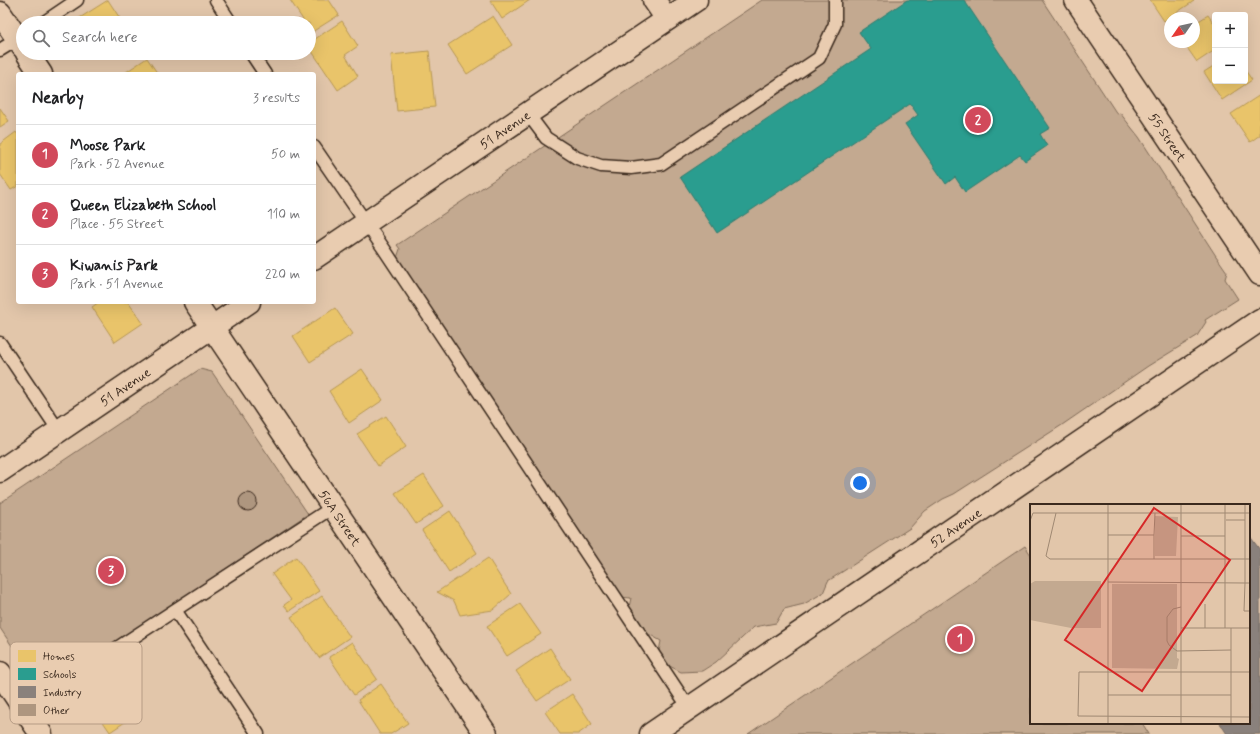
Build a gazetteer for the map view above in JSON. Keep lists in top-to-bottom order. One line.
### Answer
{"streets":{"street":["51 Avenue","55 Street","56A Street","52 Avenue"]},"crossings":[["51 Avenue","56A Street"]],"legend":["Homes","Schools","Industry","Other"],"north":"bottom left","page":{"map_buttons":["+","−"],"search":"Search here","heading":["Nearby","3 results"],"pins":["2","3","1"],"list":[{"mark":"1","name":"Moose Park","note":"Park · 52 Avenue","value":"50 m"},{"mark":"2","name":"Queen Elizabeth School","note":"Place · 55 Street","value":"110 m"},{"mark":"3","name":"Kiwanis Park","note":"Park · 51 Avenue","value":"220 m"}]}}
